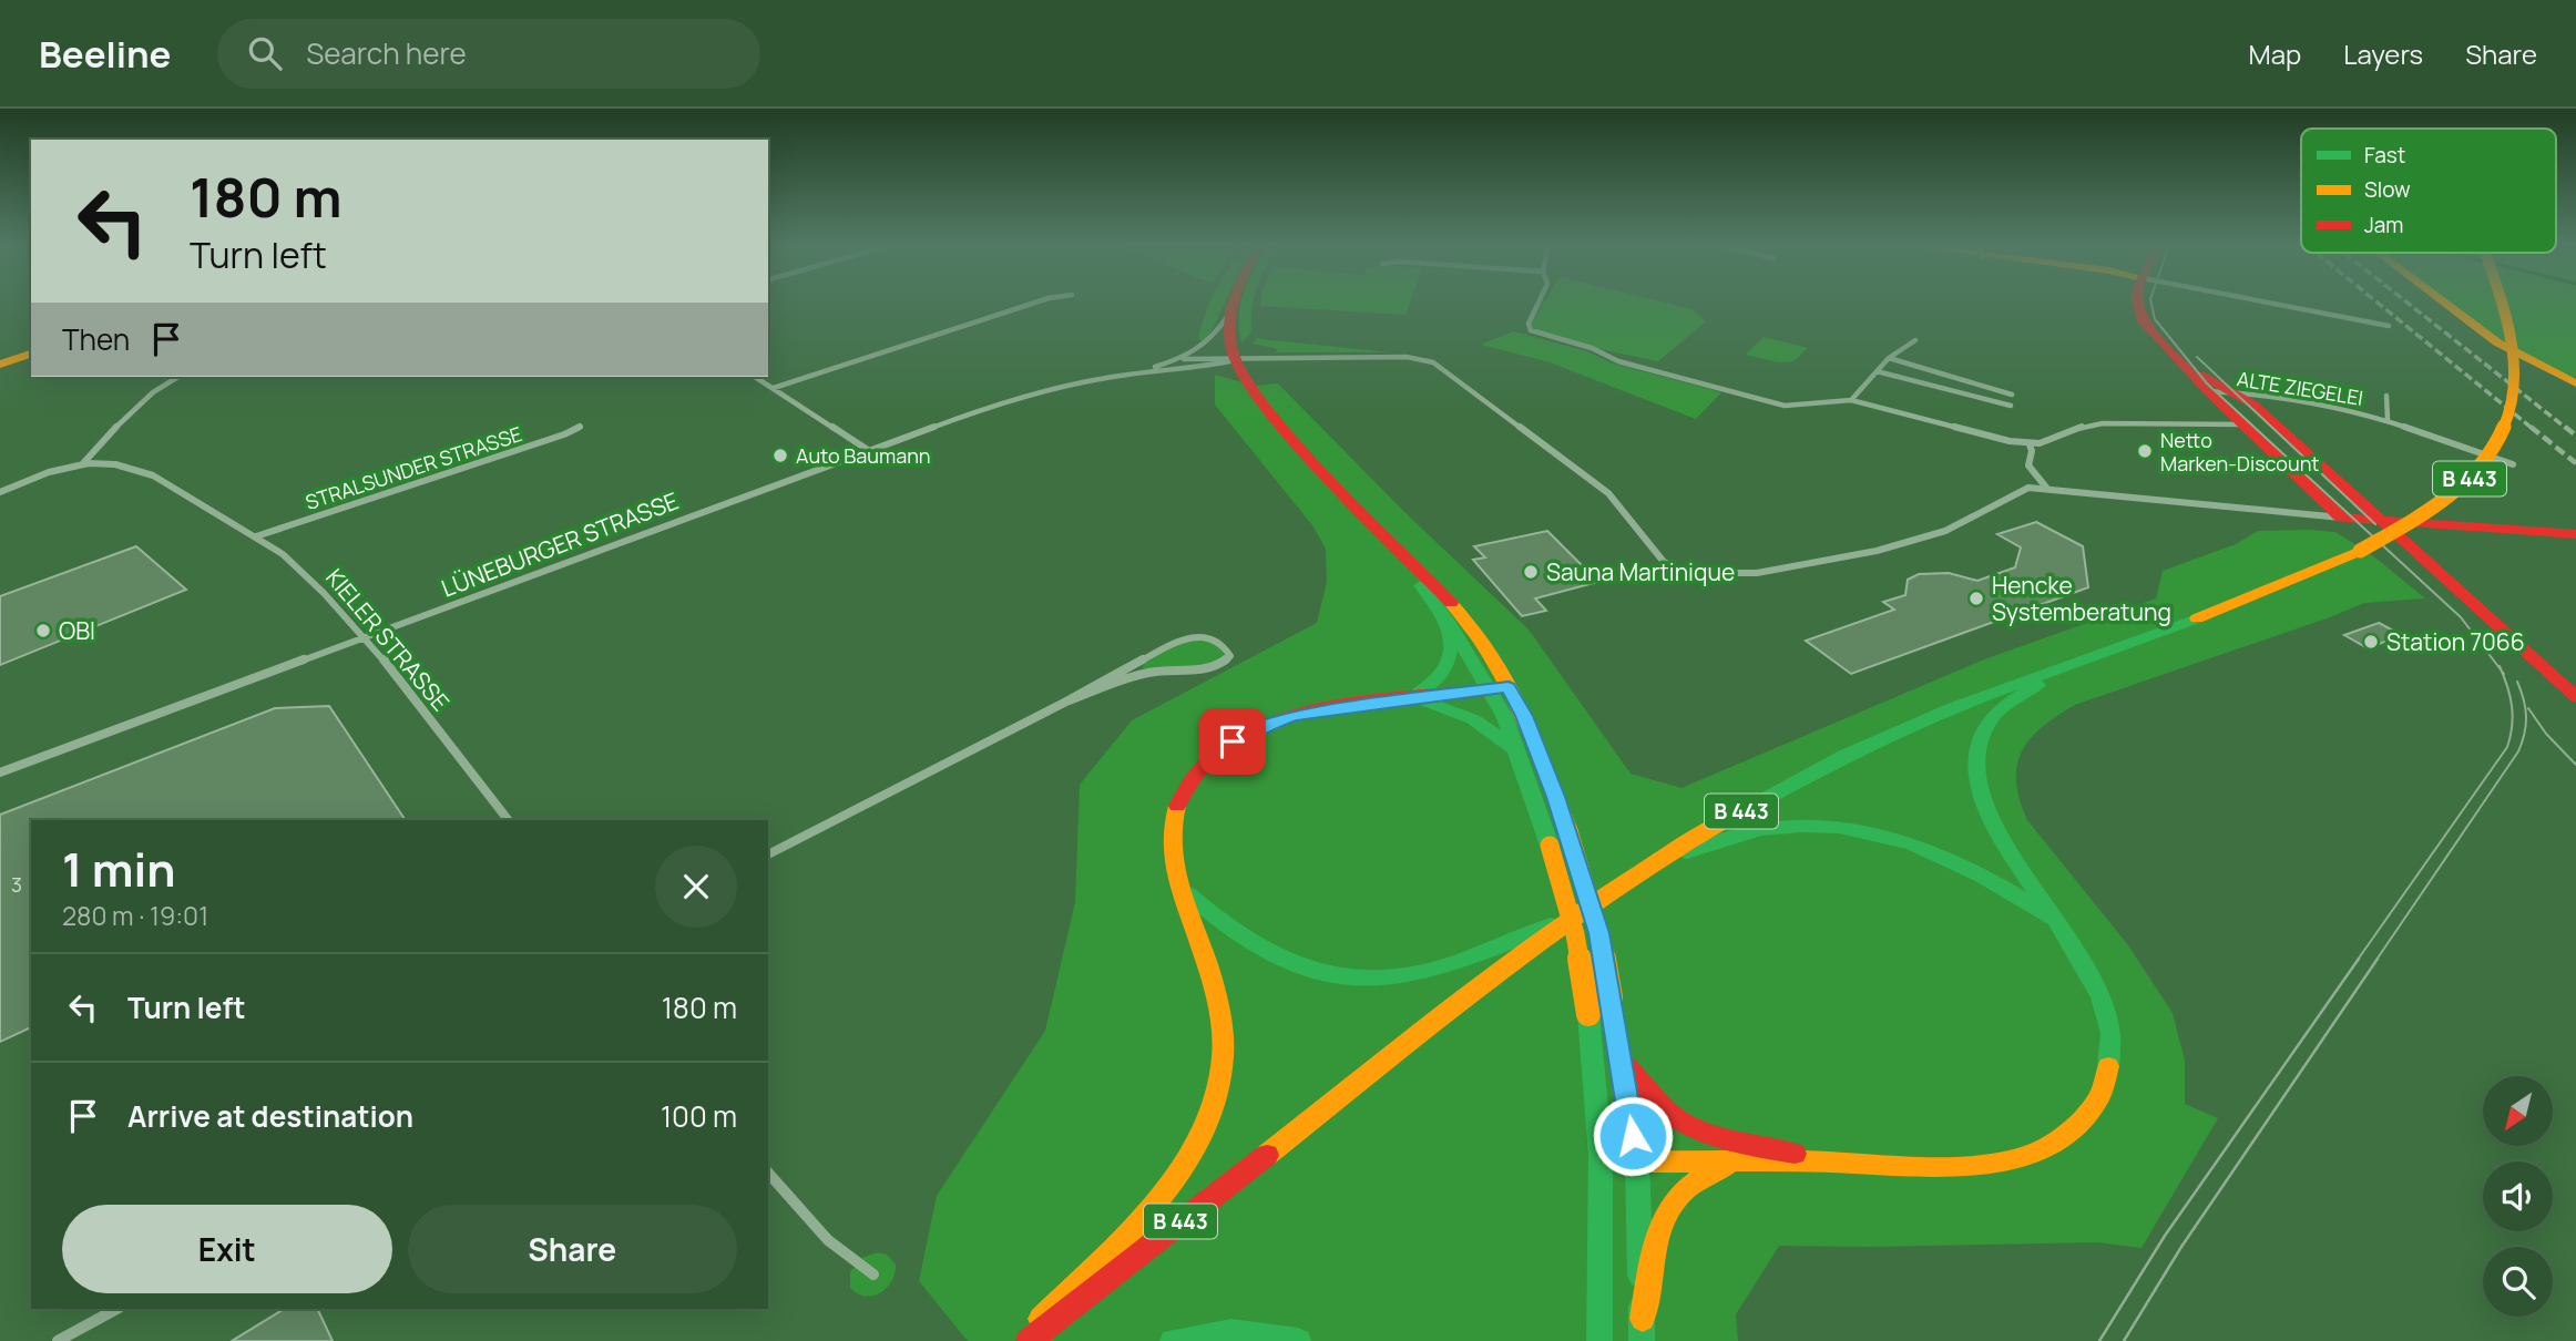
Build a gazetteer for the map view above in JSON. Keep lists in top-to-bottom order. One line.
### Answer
{"streets":{"main road":["B 443"],"street":["ALTE ZIEGELEI","STRALSUNDER STRASSE","LÜNEBURGER STRASSE","KIELER STRASSE"]},"crossings":[["STRALSUNDER STRASSE","KIELER STRASSE"],["LÜNEBURGER STRASSE","KIELER STRASSE"]],"places":["Netto Marken-Discount","Auto Baumann","Sauna Martinique","Hencke Systemberatung","OBI","Station 7066"],"house_numbers":["3"],"legend":["Fast","Slow","Jam"],"north":"bottom left","page":{"header":"Beeline","search":"Search here","nav":["Map","Layers","Share"],"turn":["180 m","Turn left"],"then":"Then","heading":["1 min","280 m · 19:01"],"list":[{"name":"Turn left","value":"180 m"},{"name":"Arrive at destination","value":"100 m"}],"buttons":["Exit","Share"]}}
